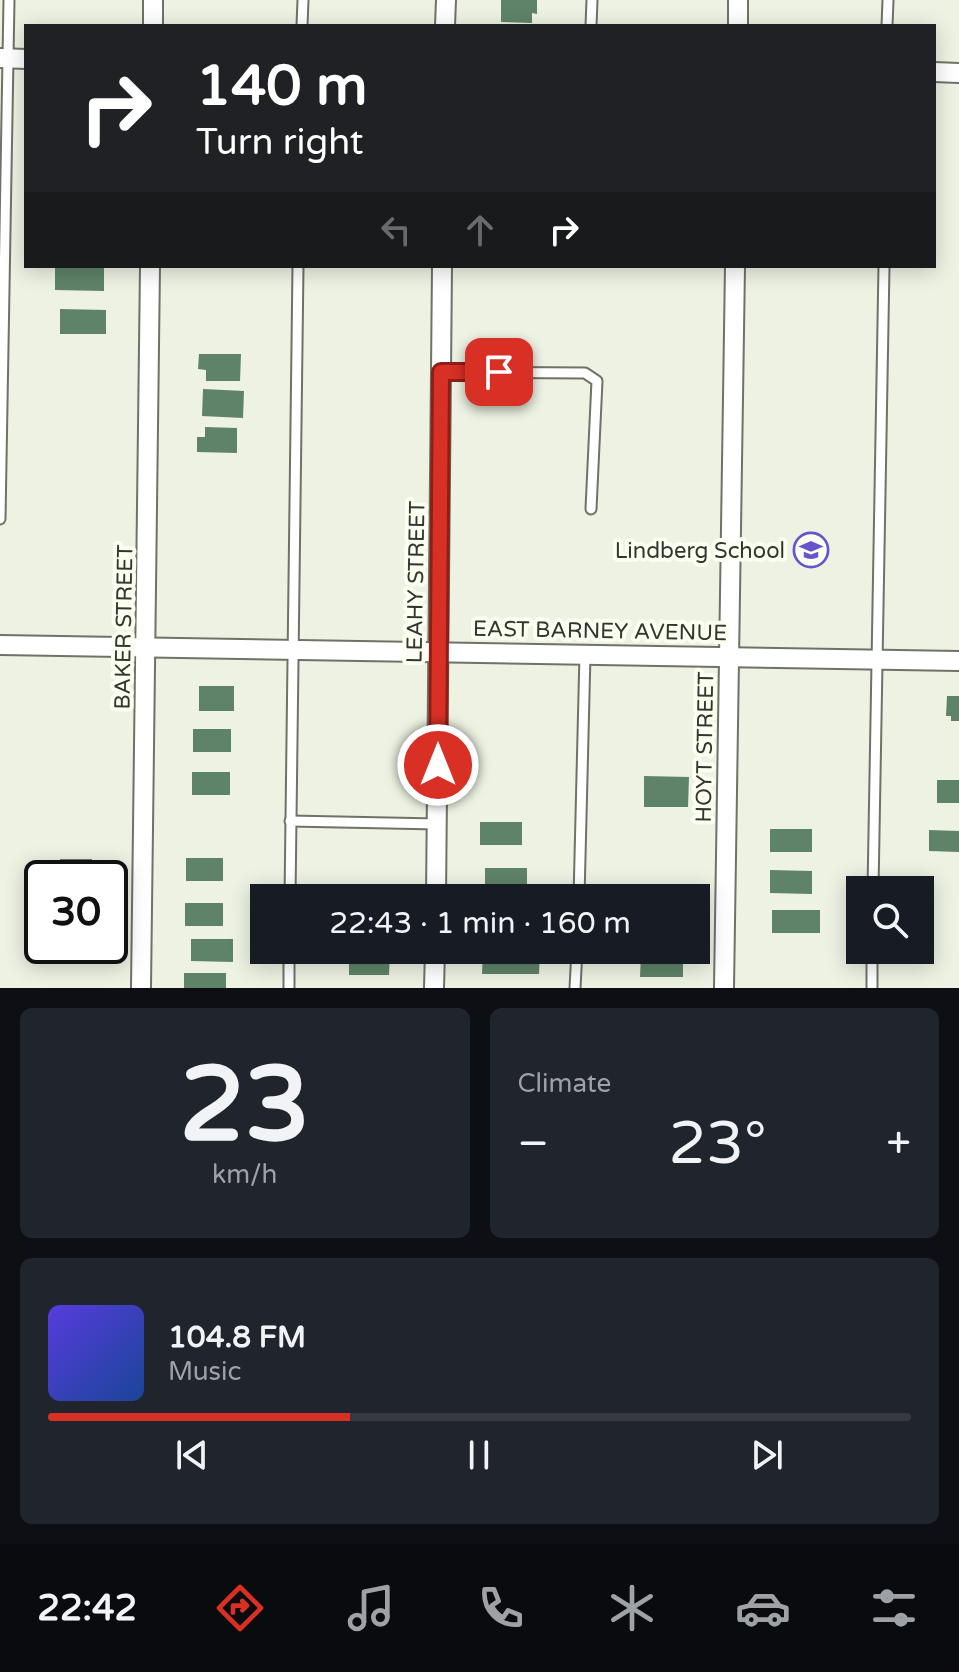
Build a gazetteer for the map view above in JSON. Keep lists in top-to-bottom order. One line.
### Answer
{"streets":{"street":["LEAHY STREET","BAKER STREET","EAST BARNEY AVENUE","HOYT STREET"]},"crossings":[["LEAHY STREET","EAST BARNEY AVENUE"],["BAKER STREET","EAST BARNEY AVENUE"],["EAST BARNEY AVENUE","HOYT STREET"]],"places":{"school or university":["Lindberg School"]},"page":{"turn":["140 m","Turn right"],"limit":"30","trip":"22:43 · 1 min · 160 m","tile":[["23","km/h"],"Climate"],"heat":["−","23°","+"],"song":["104.8 FM","Music"],"tabs":"22:42"}}
